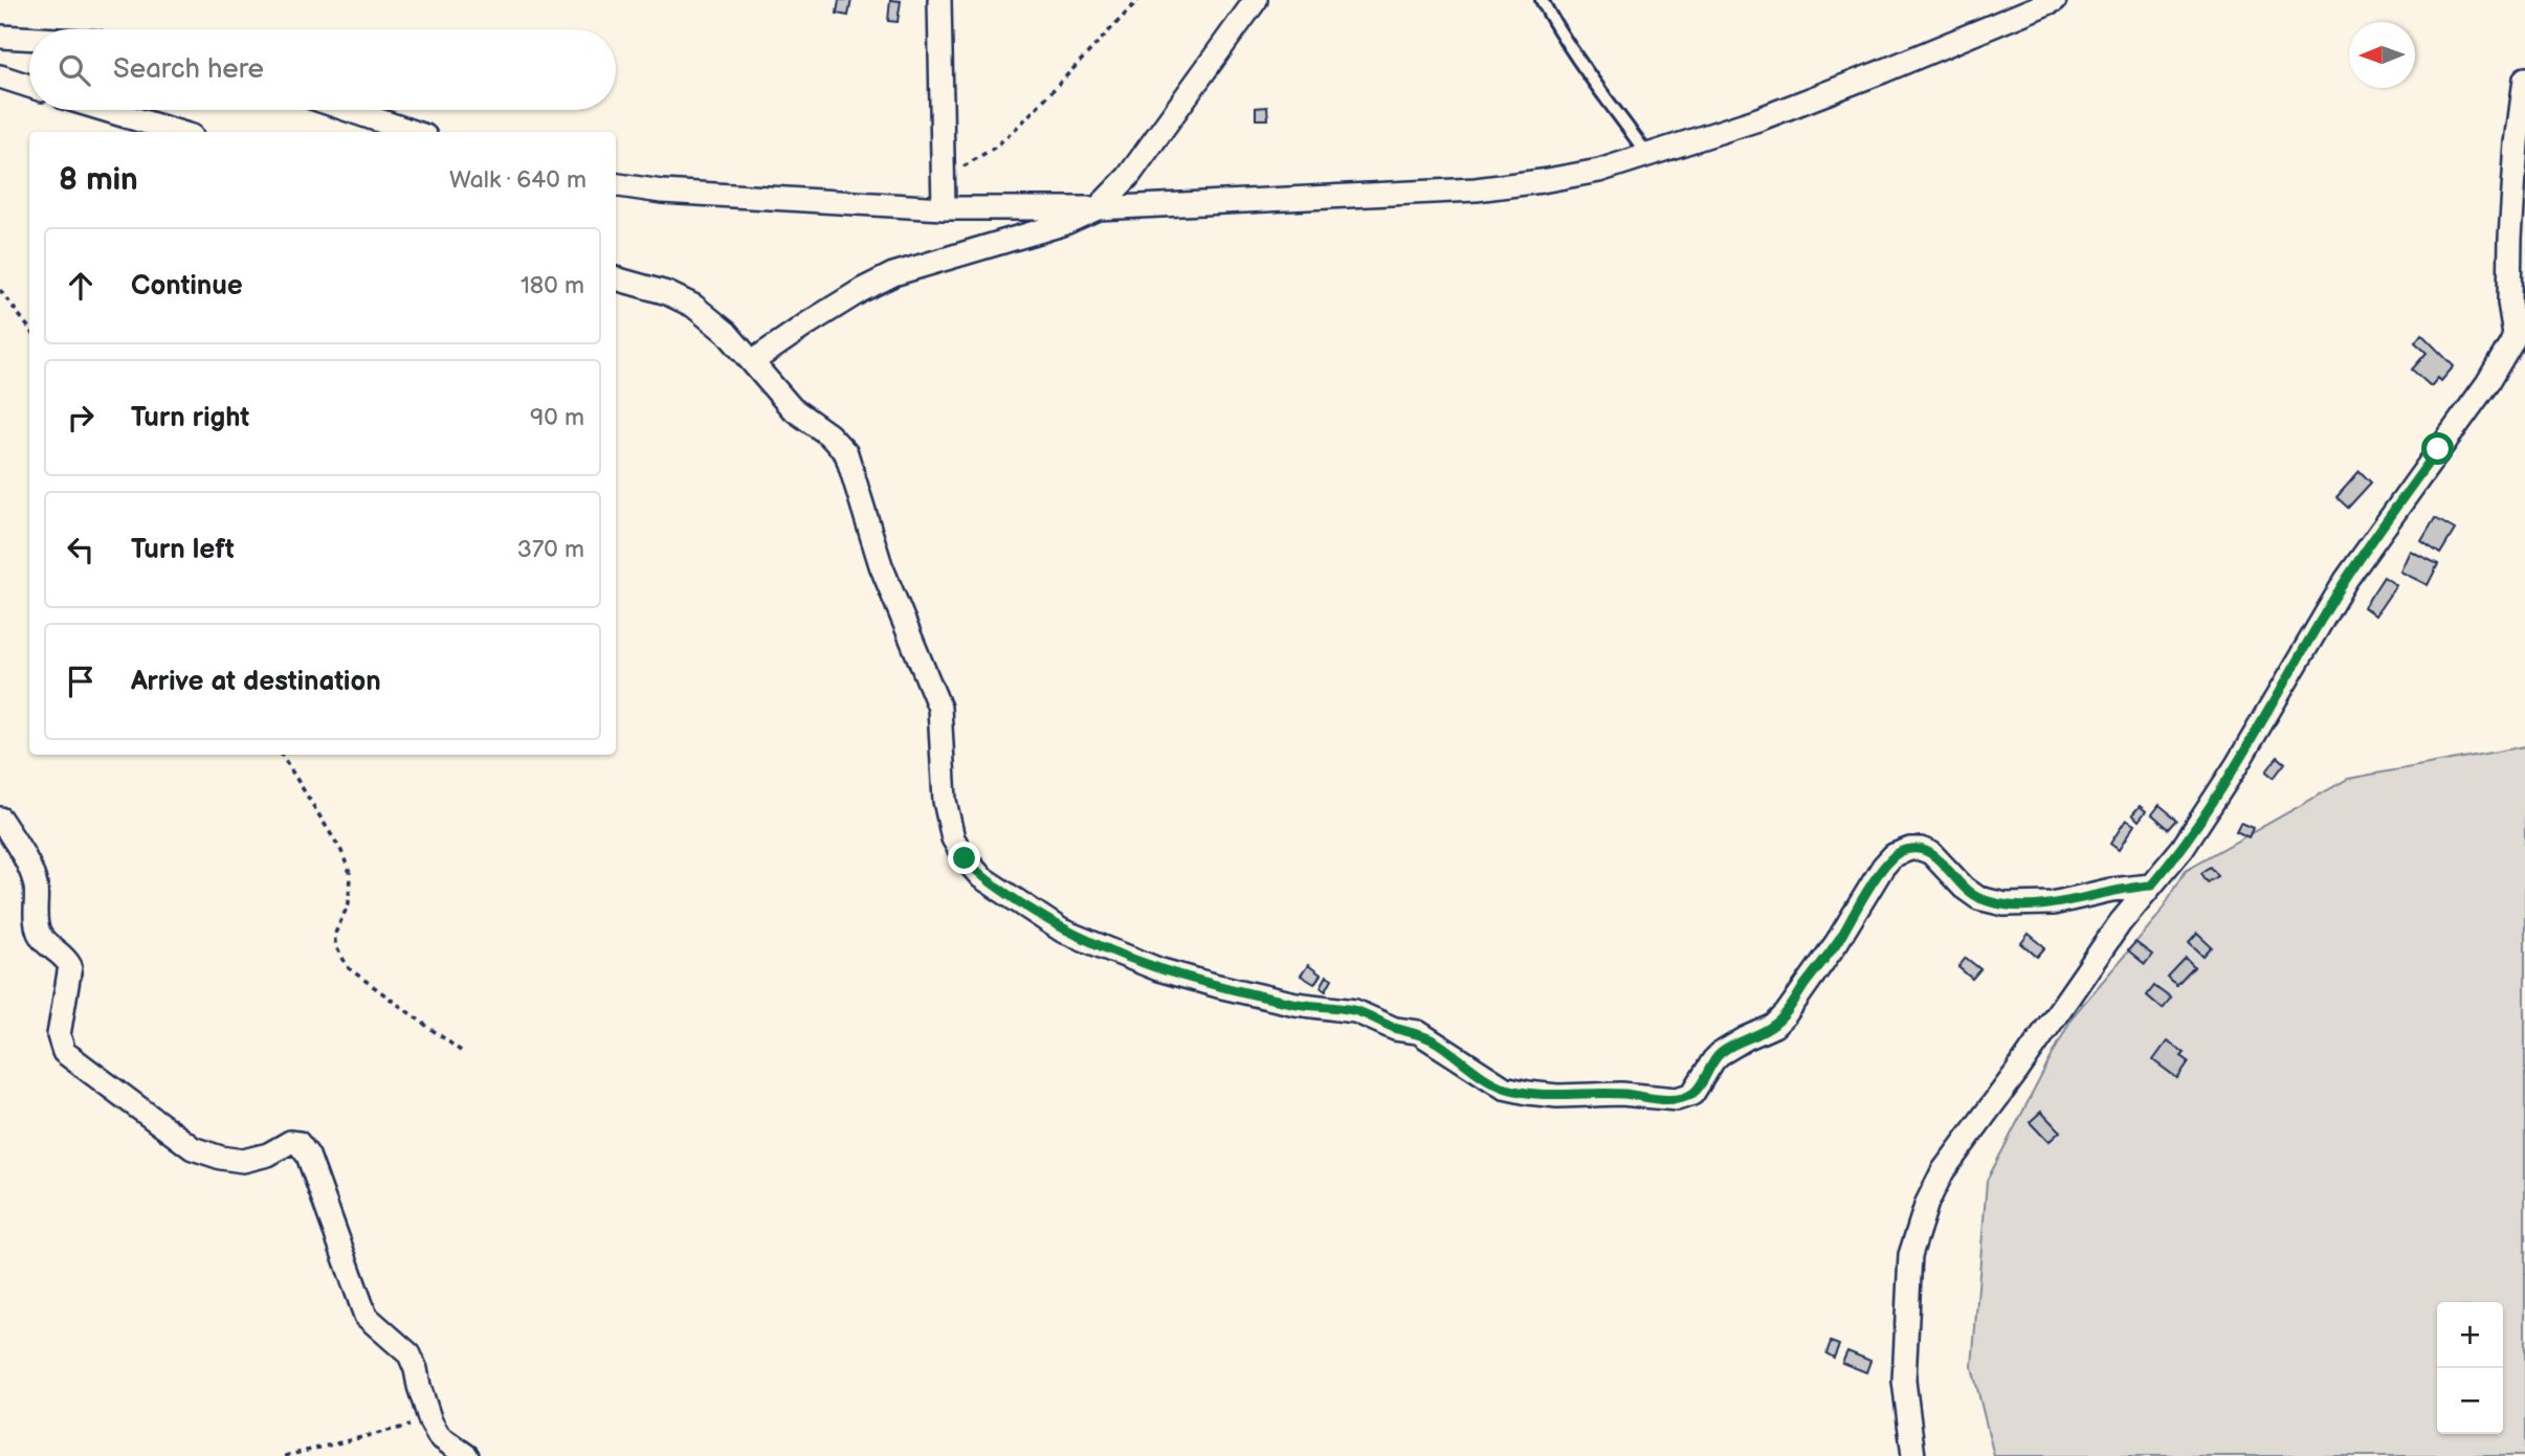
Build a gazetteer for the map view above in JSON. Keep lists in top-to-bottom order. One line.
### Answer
{"north":"left","page":{"search":"Search here","heading":["8 min","Walk · 640 m"],"list":[["Continue","180 m"],["Turn right","90 m"],["Turn left","370 m"],"Arrive at destination"],"map_buttons":["+","−"]}}
